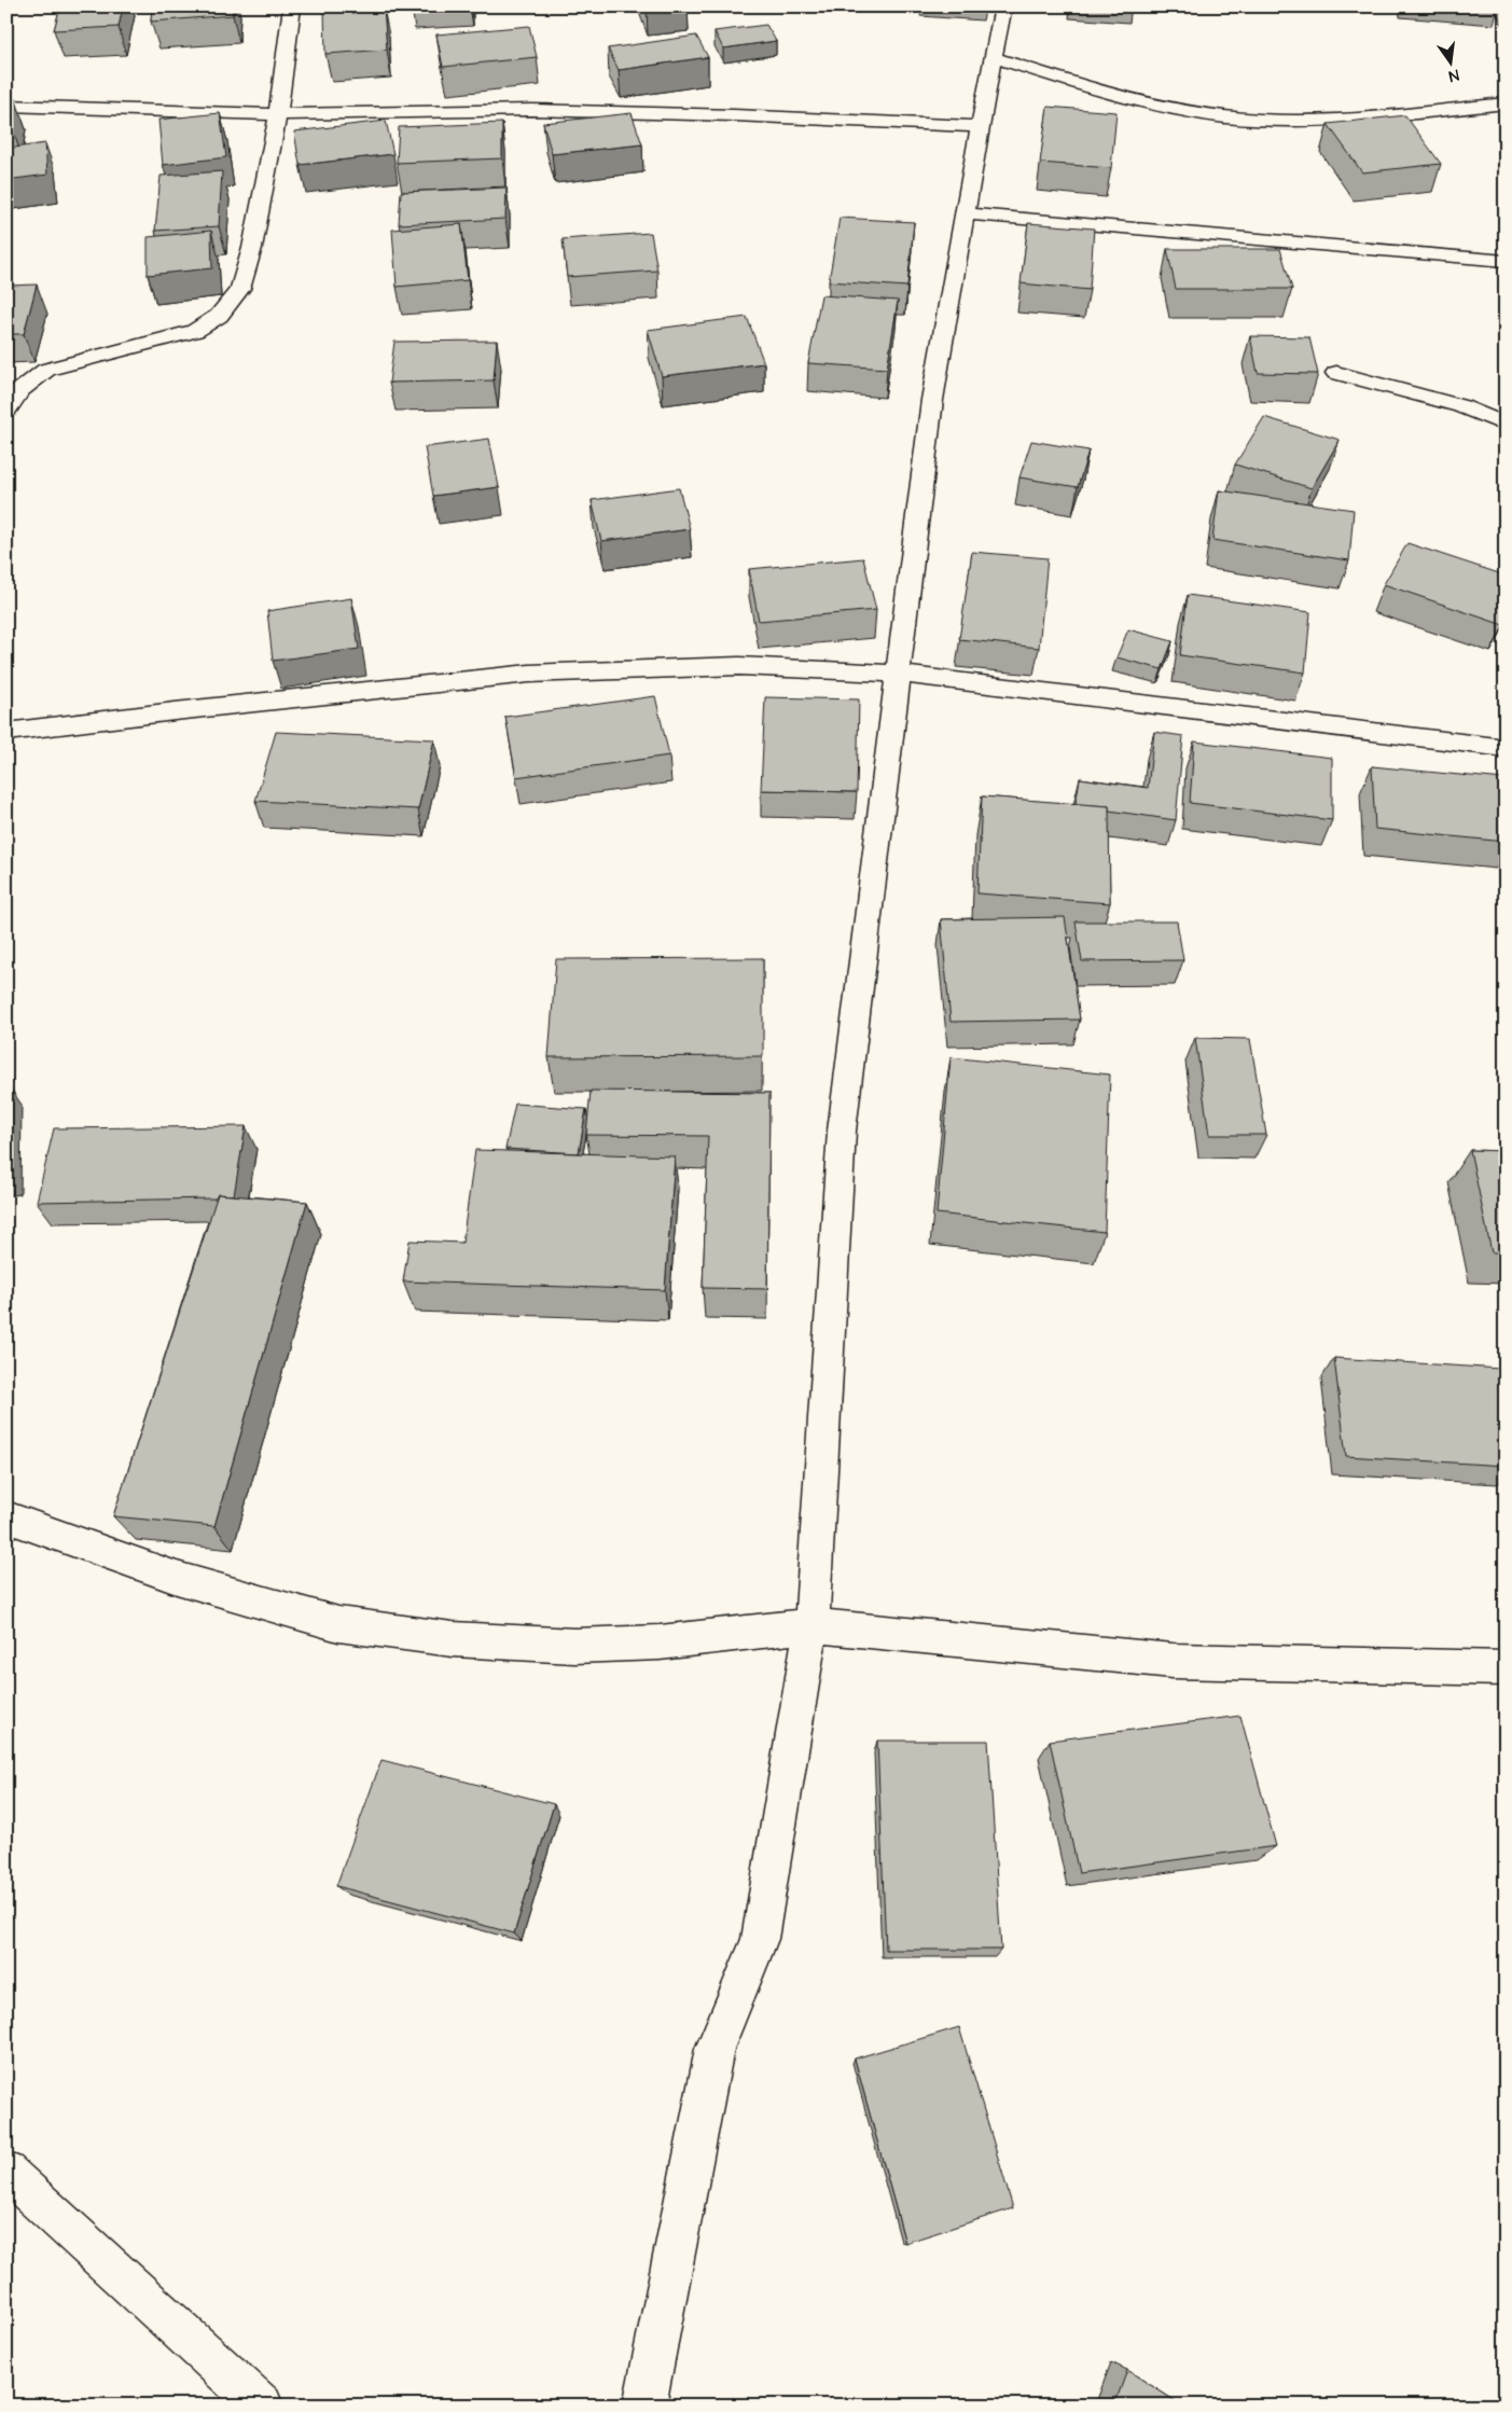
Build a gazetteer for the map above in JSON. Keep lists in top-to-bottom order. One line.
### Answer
{"north":"bottom"}
